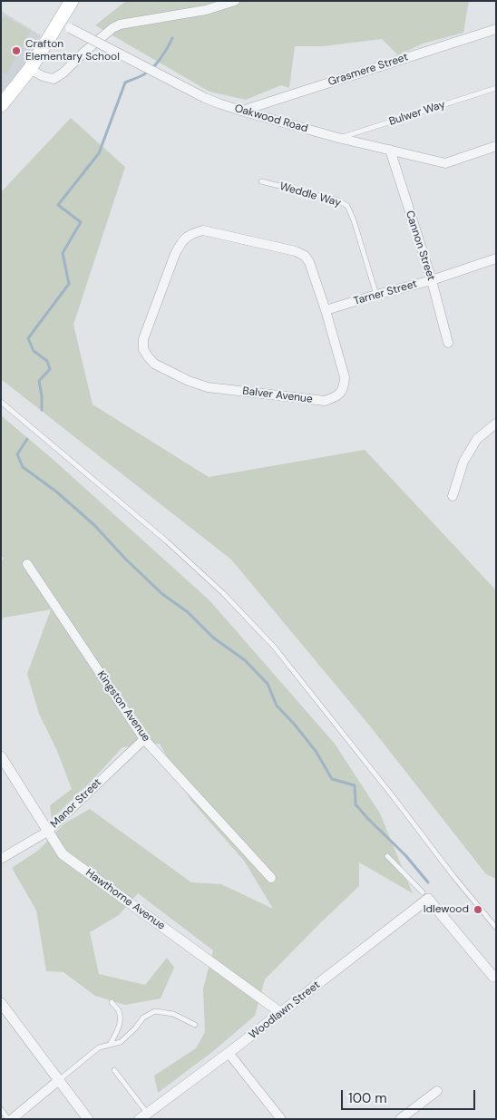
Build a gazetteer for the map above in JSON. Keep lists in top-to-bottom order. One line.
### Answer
{"streets":{"street":["Grasmere Street","Oakwood Road","Cannon Street","Tarner Street","Balver Avenue","Kingston Avenue","Manor Street","Hawthorne Avenue","Woodlawn Street"],"lane":["Bulwer Way","Weddle Way"]},"crossings":[["Grasmere Street","Oakwood Road"],["Bulwer Way","Oakwood Road"],["Oakwood Road","Cannon Street"],["Weddle Way","Tarner Street"],["Cannon Street","Tarner Street"],["Tarner Street","Balver Avenue"],["Kingston Avenue","Manor Street"],["Manor Street","Hawthorne Avenue"],["Hawthorne Avenue","Woodlawn Street"]],"places":["Crafton Elementary School","Idlewood"],"scale_bar":"100 m"}
